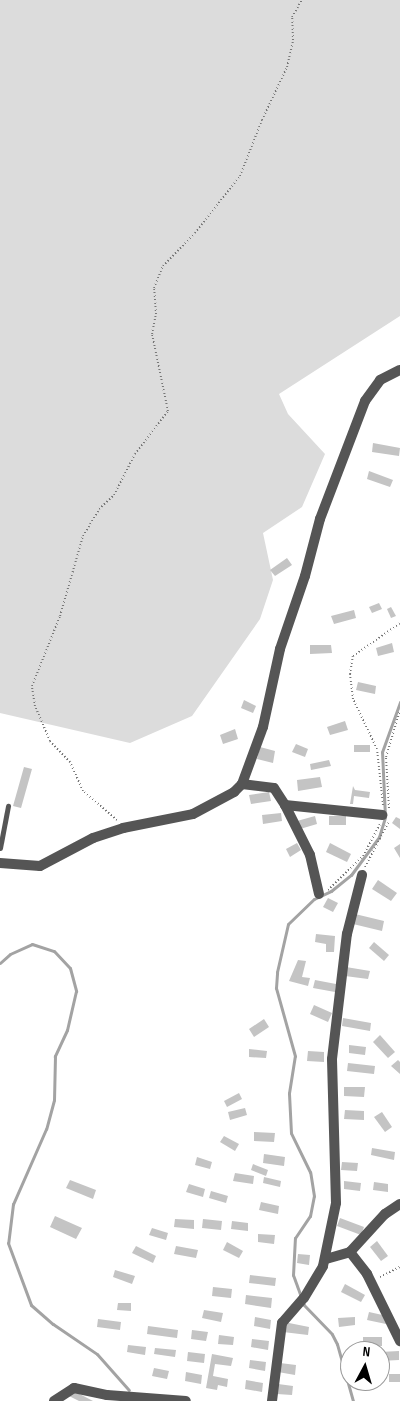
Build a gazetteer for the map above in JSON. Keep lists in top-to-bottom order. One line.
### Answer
{"north":"top"}
